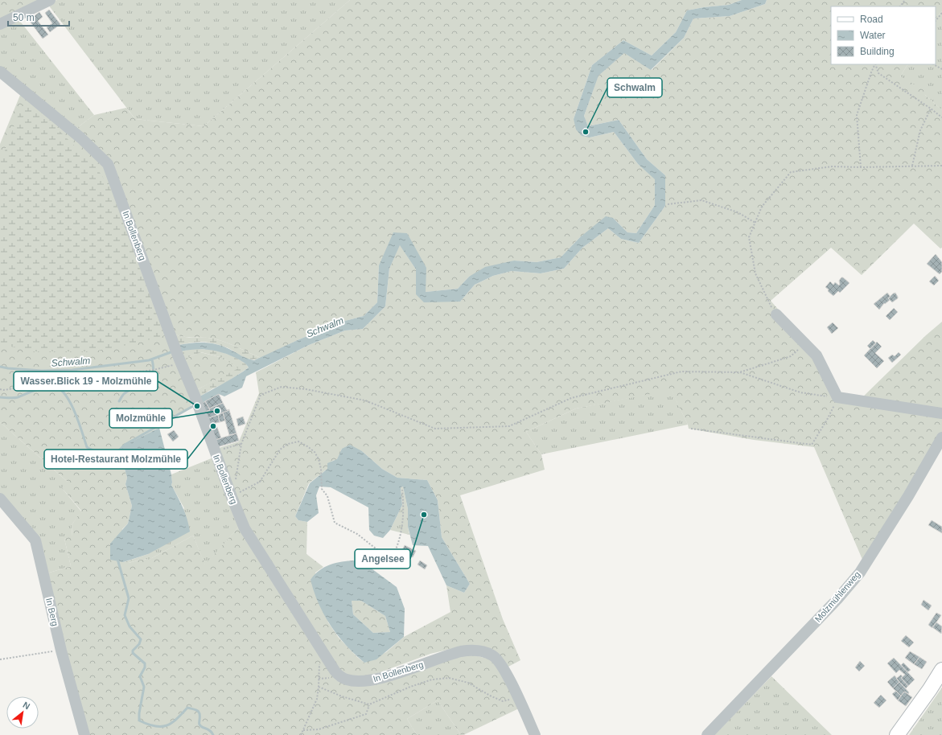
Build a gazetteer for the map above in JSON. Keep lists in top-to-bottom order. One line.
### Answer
{"streets":{"street":["In Bollenberg","Molzmühlenweg","In Berg"]},"water":["Schwalm"],"places":["Schwalm","Wasser.Blick 19 - Molzmühle","Molzmühle","Hotel-Restaurant Molzmühle","Angelsee"],"legend":["Road","Water","Building"],"scale_bar":"50 m","north":"top right"}
